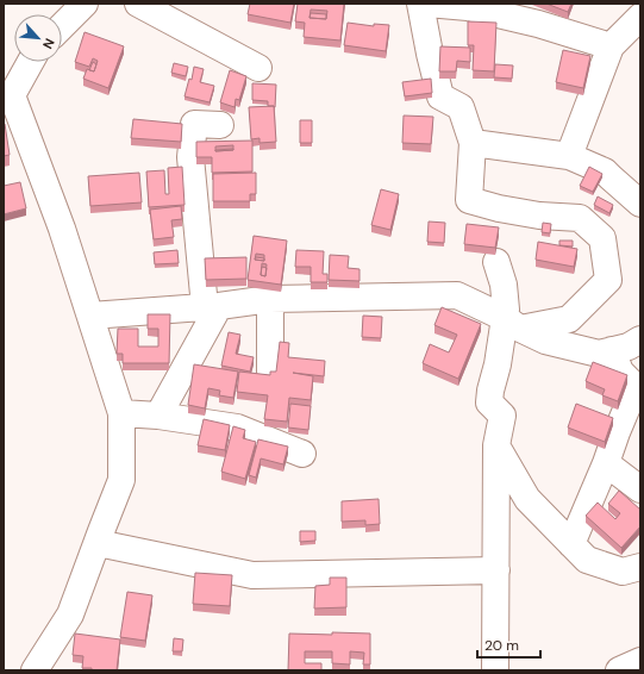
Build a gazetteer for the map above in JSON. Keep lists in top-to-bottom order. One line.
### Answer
{"scale_bar":"20 m","north":"bottom right"}
